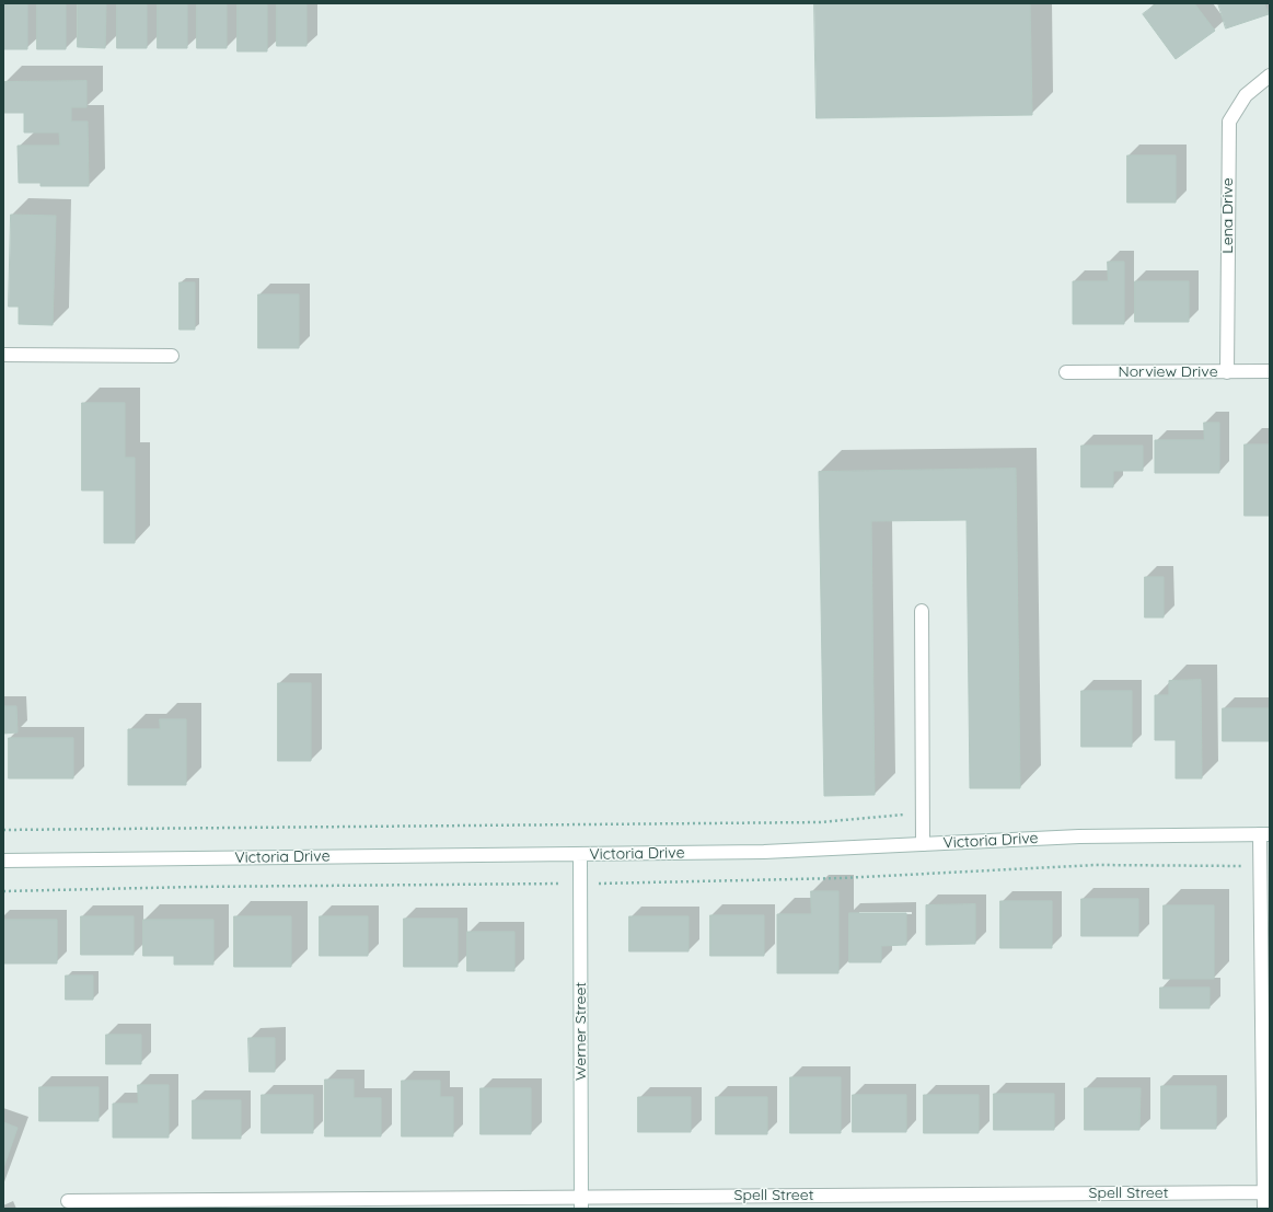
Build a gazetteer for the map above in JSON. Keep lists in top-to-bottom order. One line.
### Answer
{"streets":{"street":["Lena Drive","Norview Drive","Victoria Drive","Werner Street","Spell Street"]},"crossings":[["Lena Drive","Norview Drive"],["Victoria Drive","Werner Street"],["Werner Street","Spell Street"]]}
